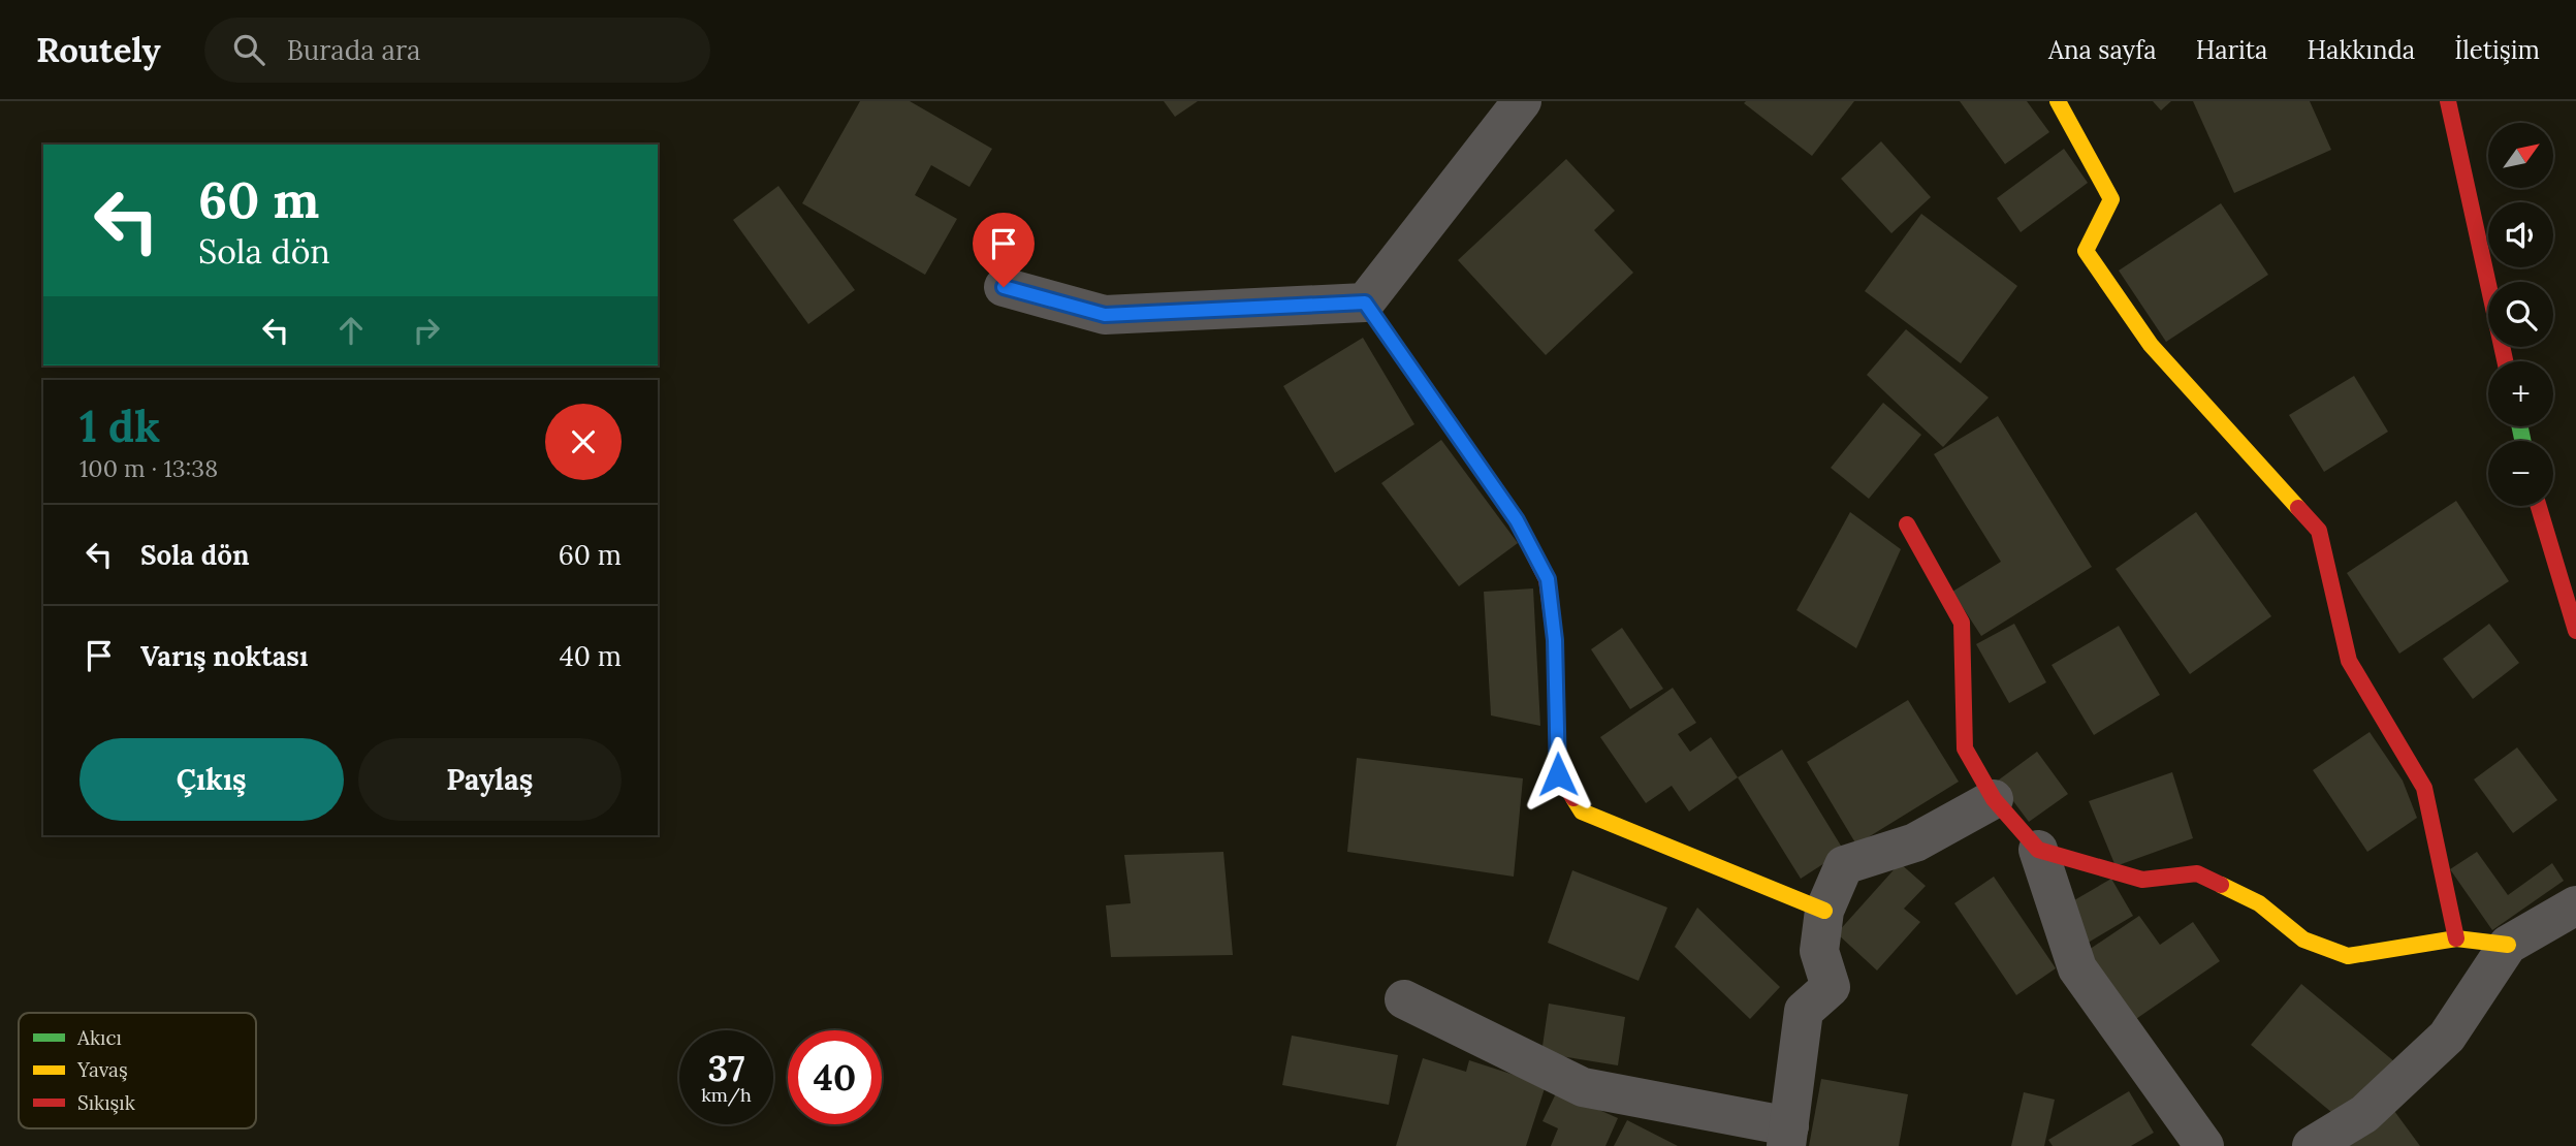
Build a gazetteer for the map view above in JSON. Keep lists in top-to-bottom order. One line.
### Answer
{"legend":["Akıcı","Yavaş","Sıkışık"],"north":"top right","page":{"header":"Routely","search":"Burada ara","nav":["Ana sayfa","Harita","Hakkında","İletişim"],"map_buttons":["+","−"],"turn":["60 m","Sola dön"],"heading":["1 dk","100 m · 13:38"],"list":[{"name":"Sola dön","value":"60 m"},{"name":"Varış noktası","value":"40 m"}],"buttons":["Çıkış","Paylaş"],"speed":"37 km/h","limit":"40"}}
